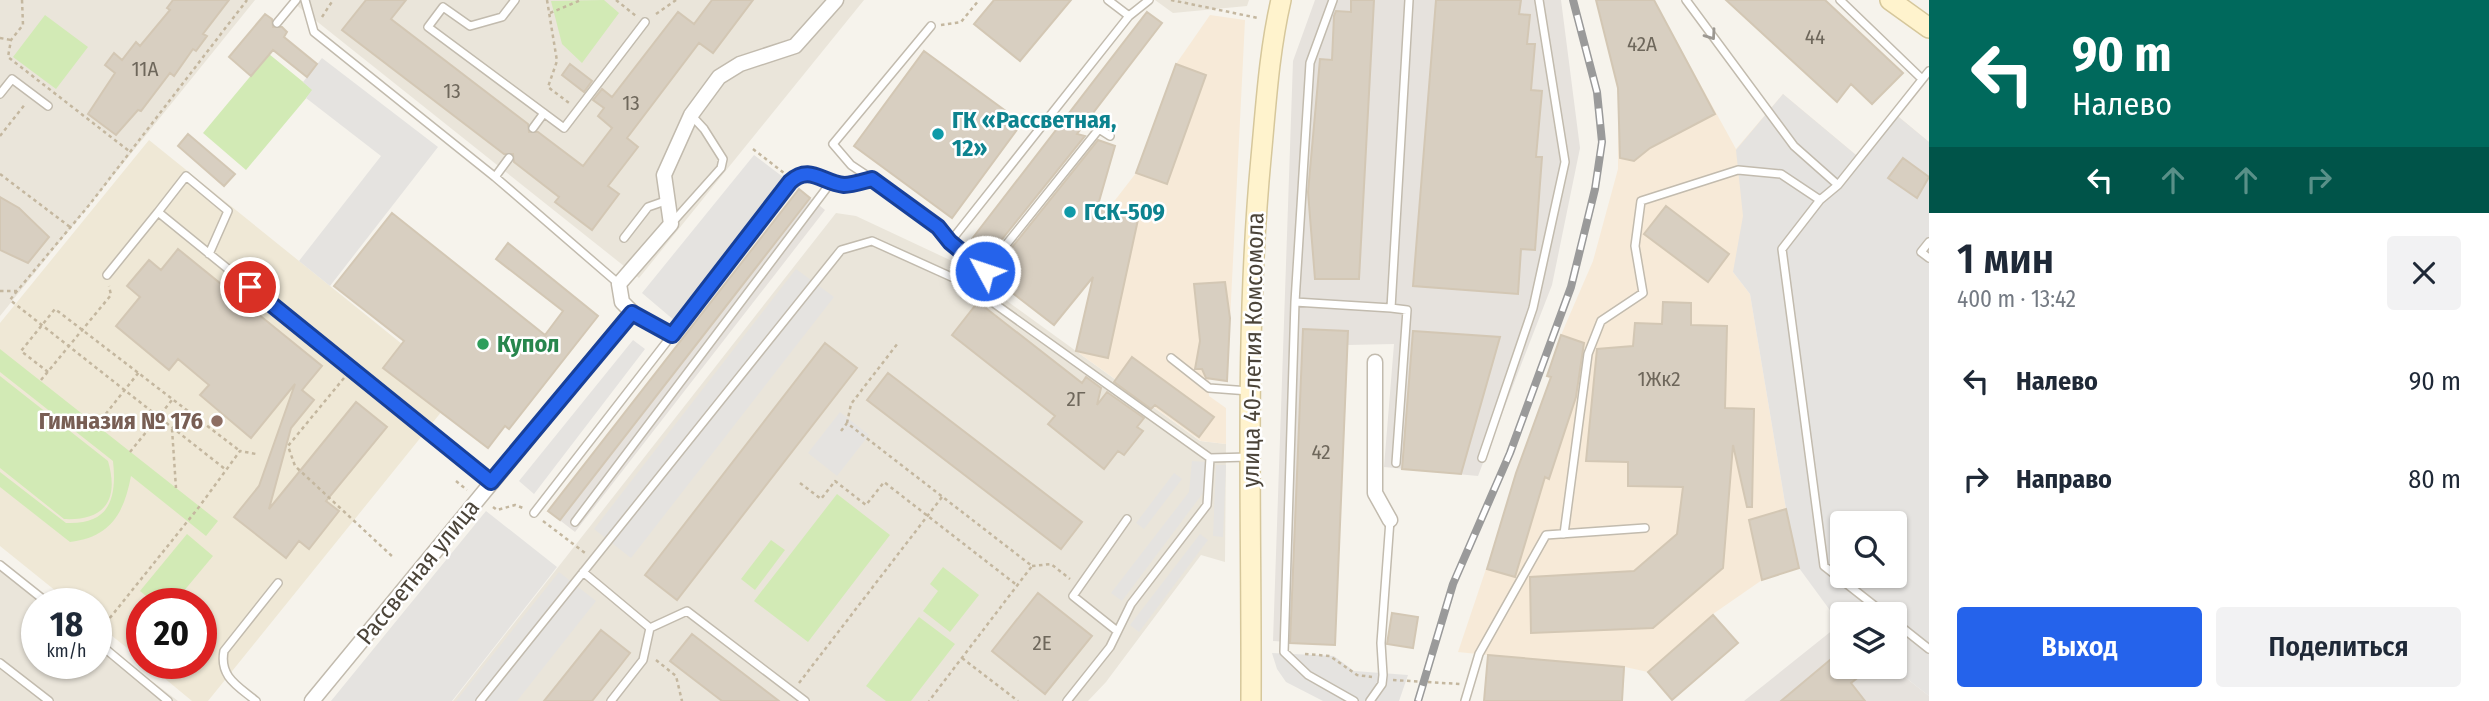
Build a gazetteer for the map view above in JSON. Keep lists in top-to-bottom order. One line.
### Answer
{"streets":{"main road":["улица 40-летия Комсомола"],"street":["Рассветная улица"]},"places":["ГК «Рассветная, 12»","ГСК-509","Купол","Гимназия № 176"],"house_numbers":["44","42А","11А","13","13","1Жк2","2Г","42","2Е"],"page":{"turn":["90 m","Налево"],"heading":["1 мин","400 m · 13:42"],"list":[{"name":"Налево","value":"90 m"},{"name":"Направо","value":"80 m"}],"speed":"18 km/h","limit":"20","buttons":["Выход","Поделиться"]}}
